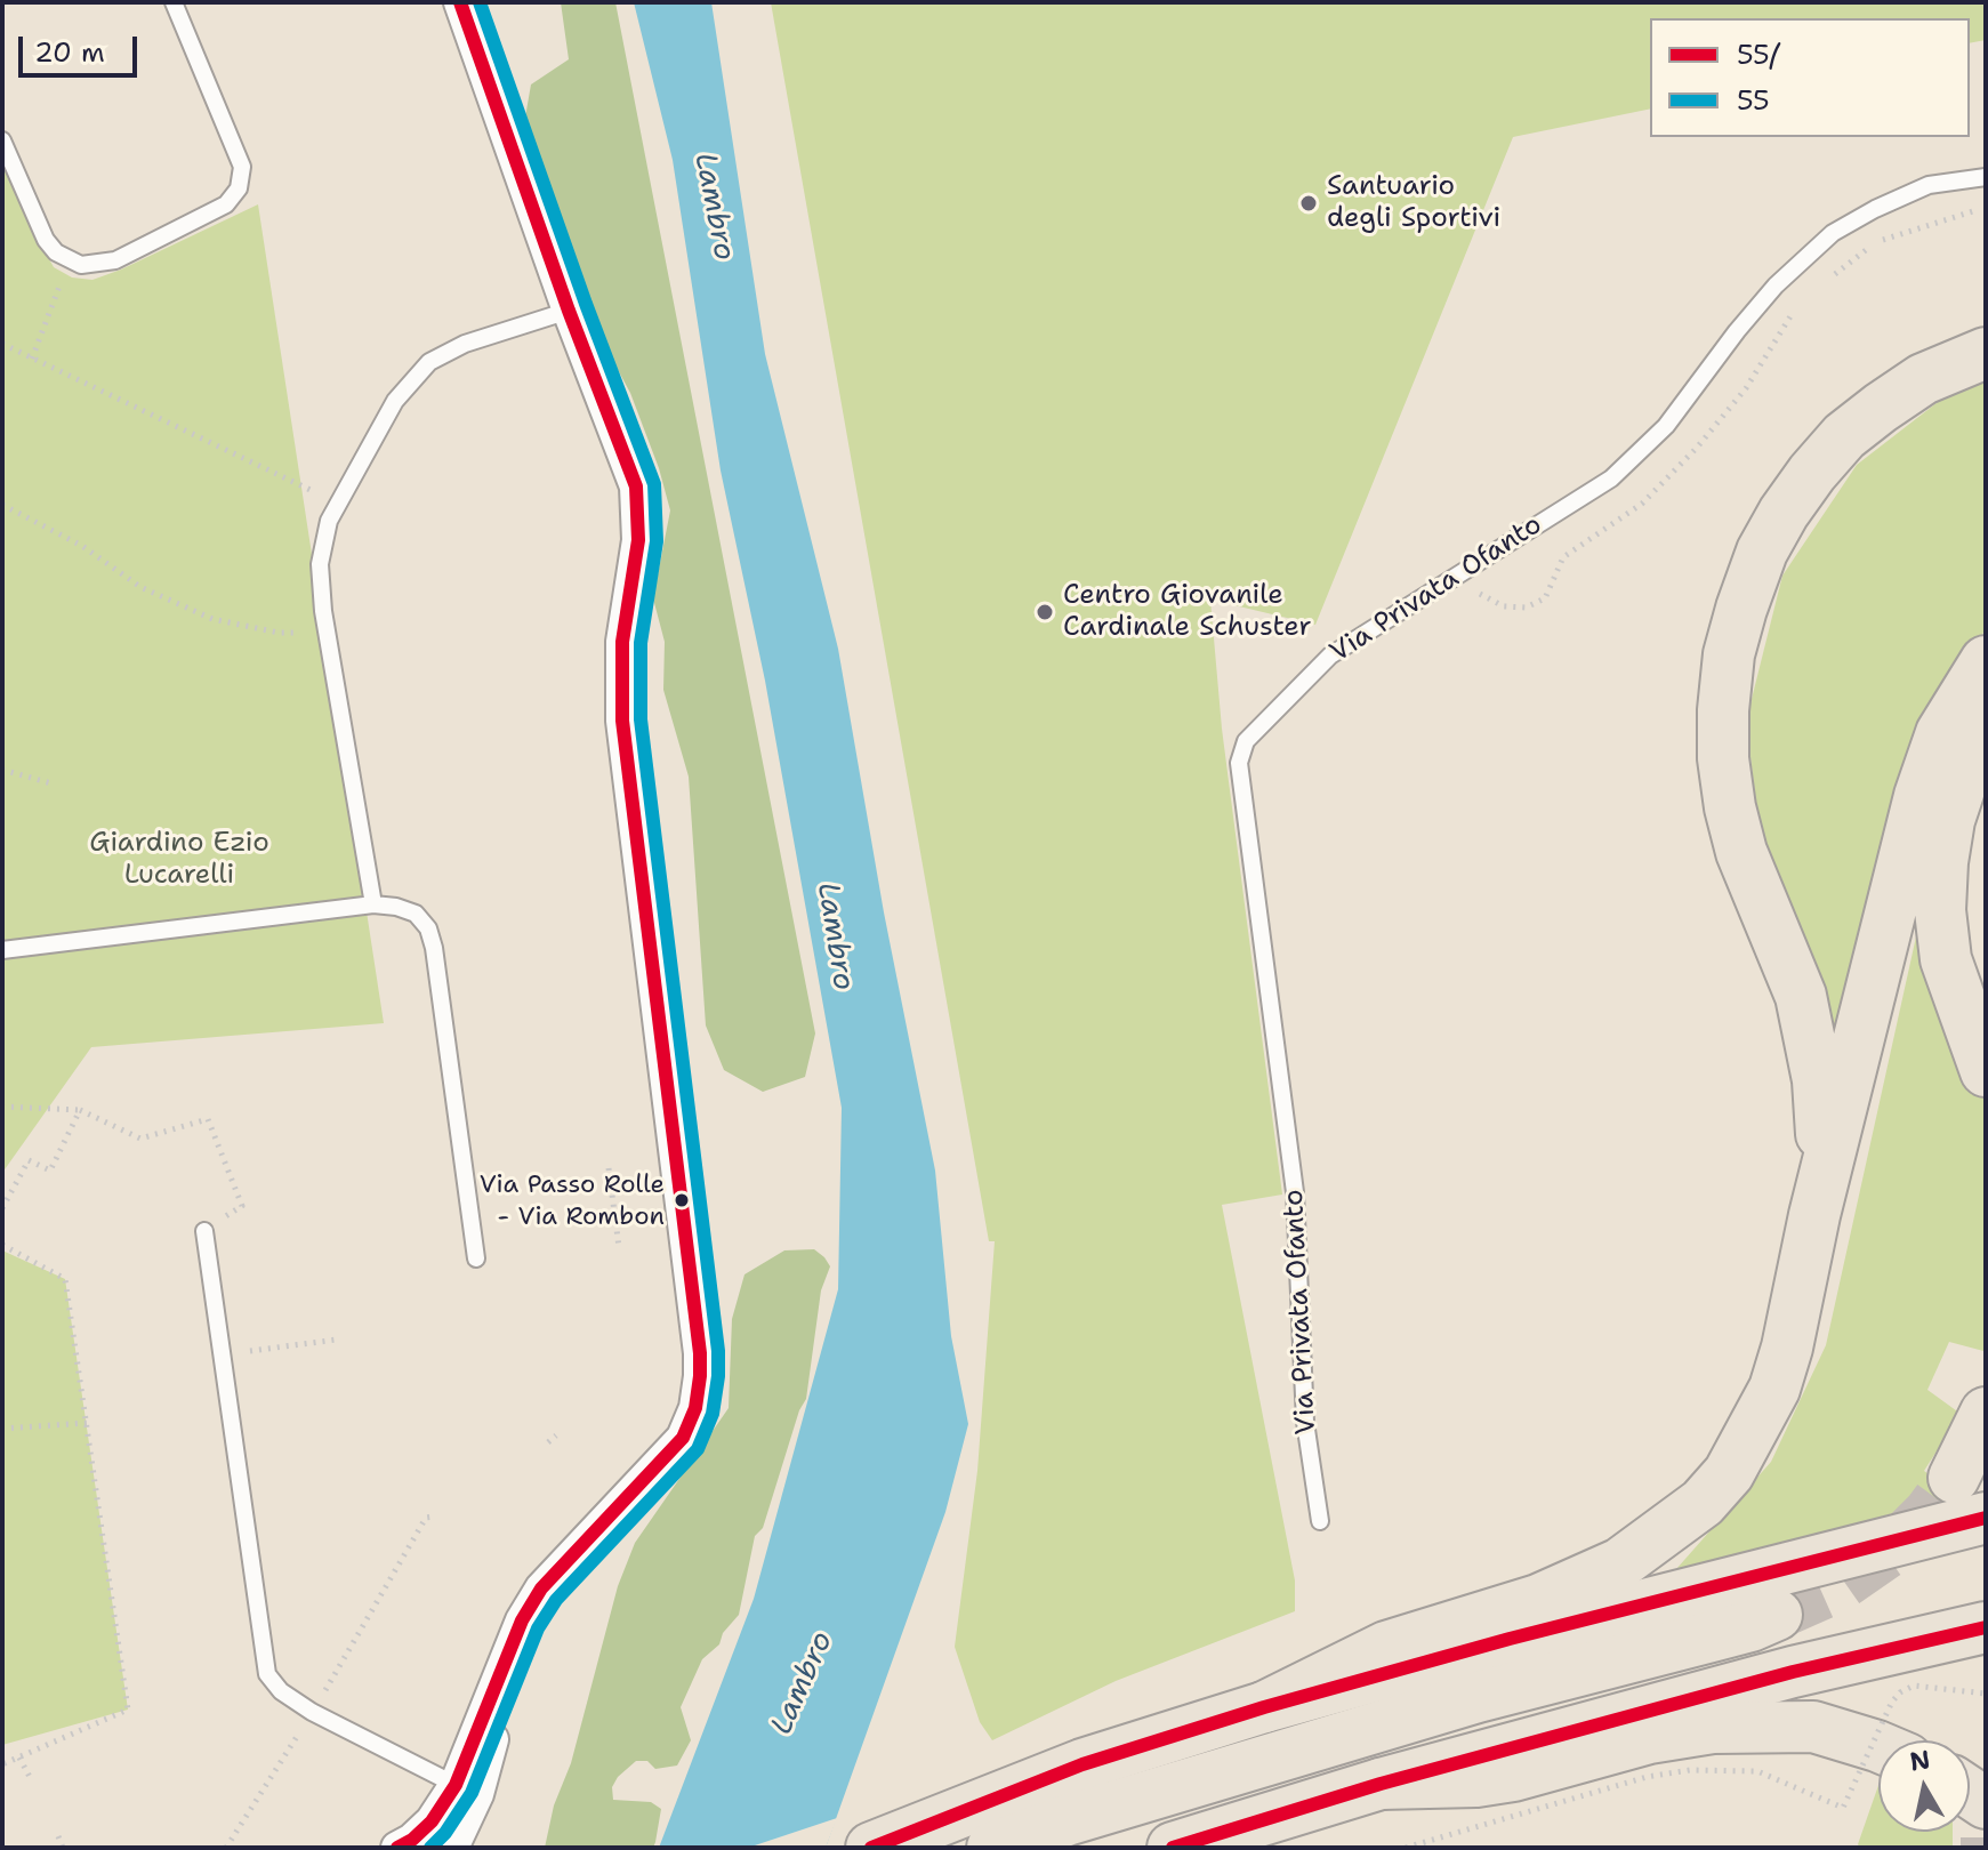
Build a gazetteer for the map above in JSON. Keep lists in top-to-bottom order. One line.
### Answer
{"streets":{"lane":["Via Privata Ofanto"]},"water":["Lambro"],"parks":["Giardino Ezio Lucarelli"],"places":["Santuario degli Sportivi","Centro Giovanile Cardinale Schuster","Via Passo Rolle - Via Rombon"],"lines":["transit line 55/","transit line 55"],"legend":["55/","55"],"scale_bar":"20 m","north":"top"}
